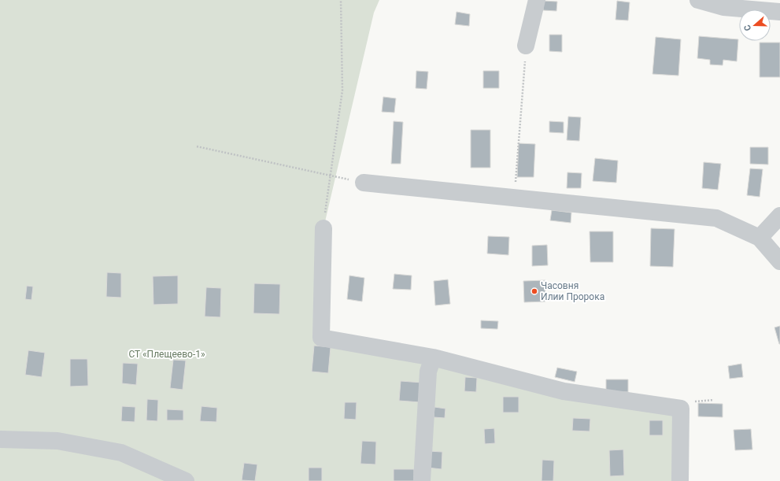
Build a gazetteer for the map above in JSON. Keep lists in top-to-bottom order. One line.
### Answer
{"parks":["СТ «Плещеево-1»"],"places":["Часовня Илии Пророка"],"north":"left"}
